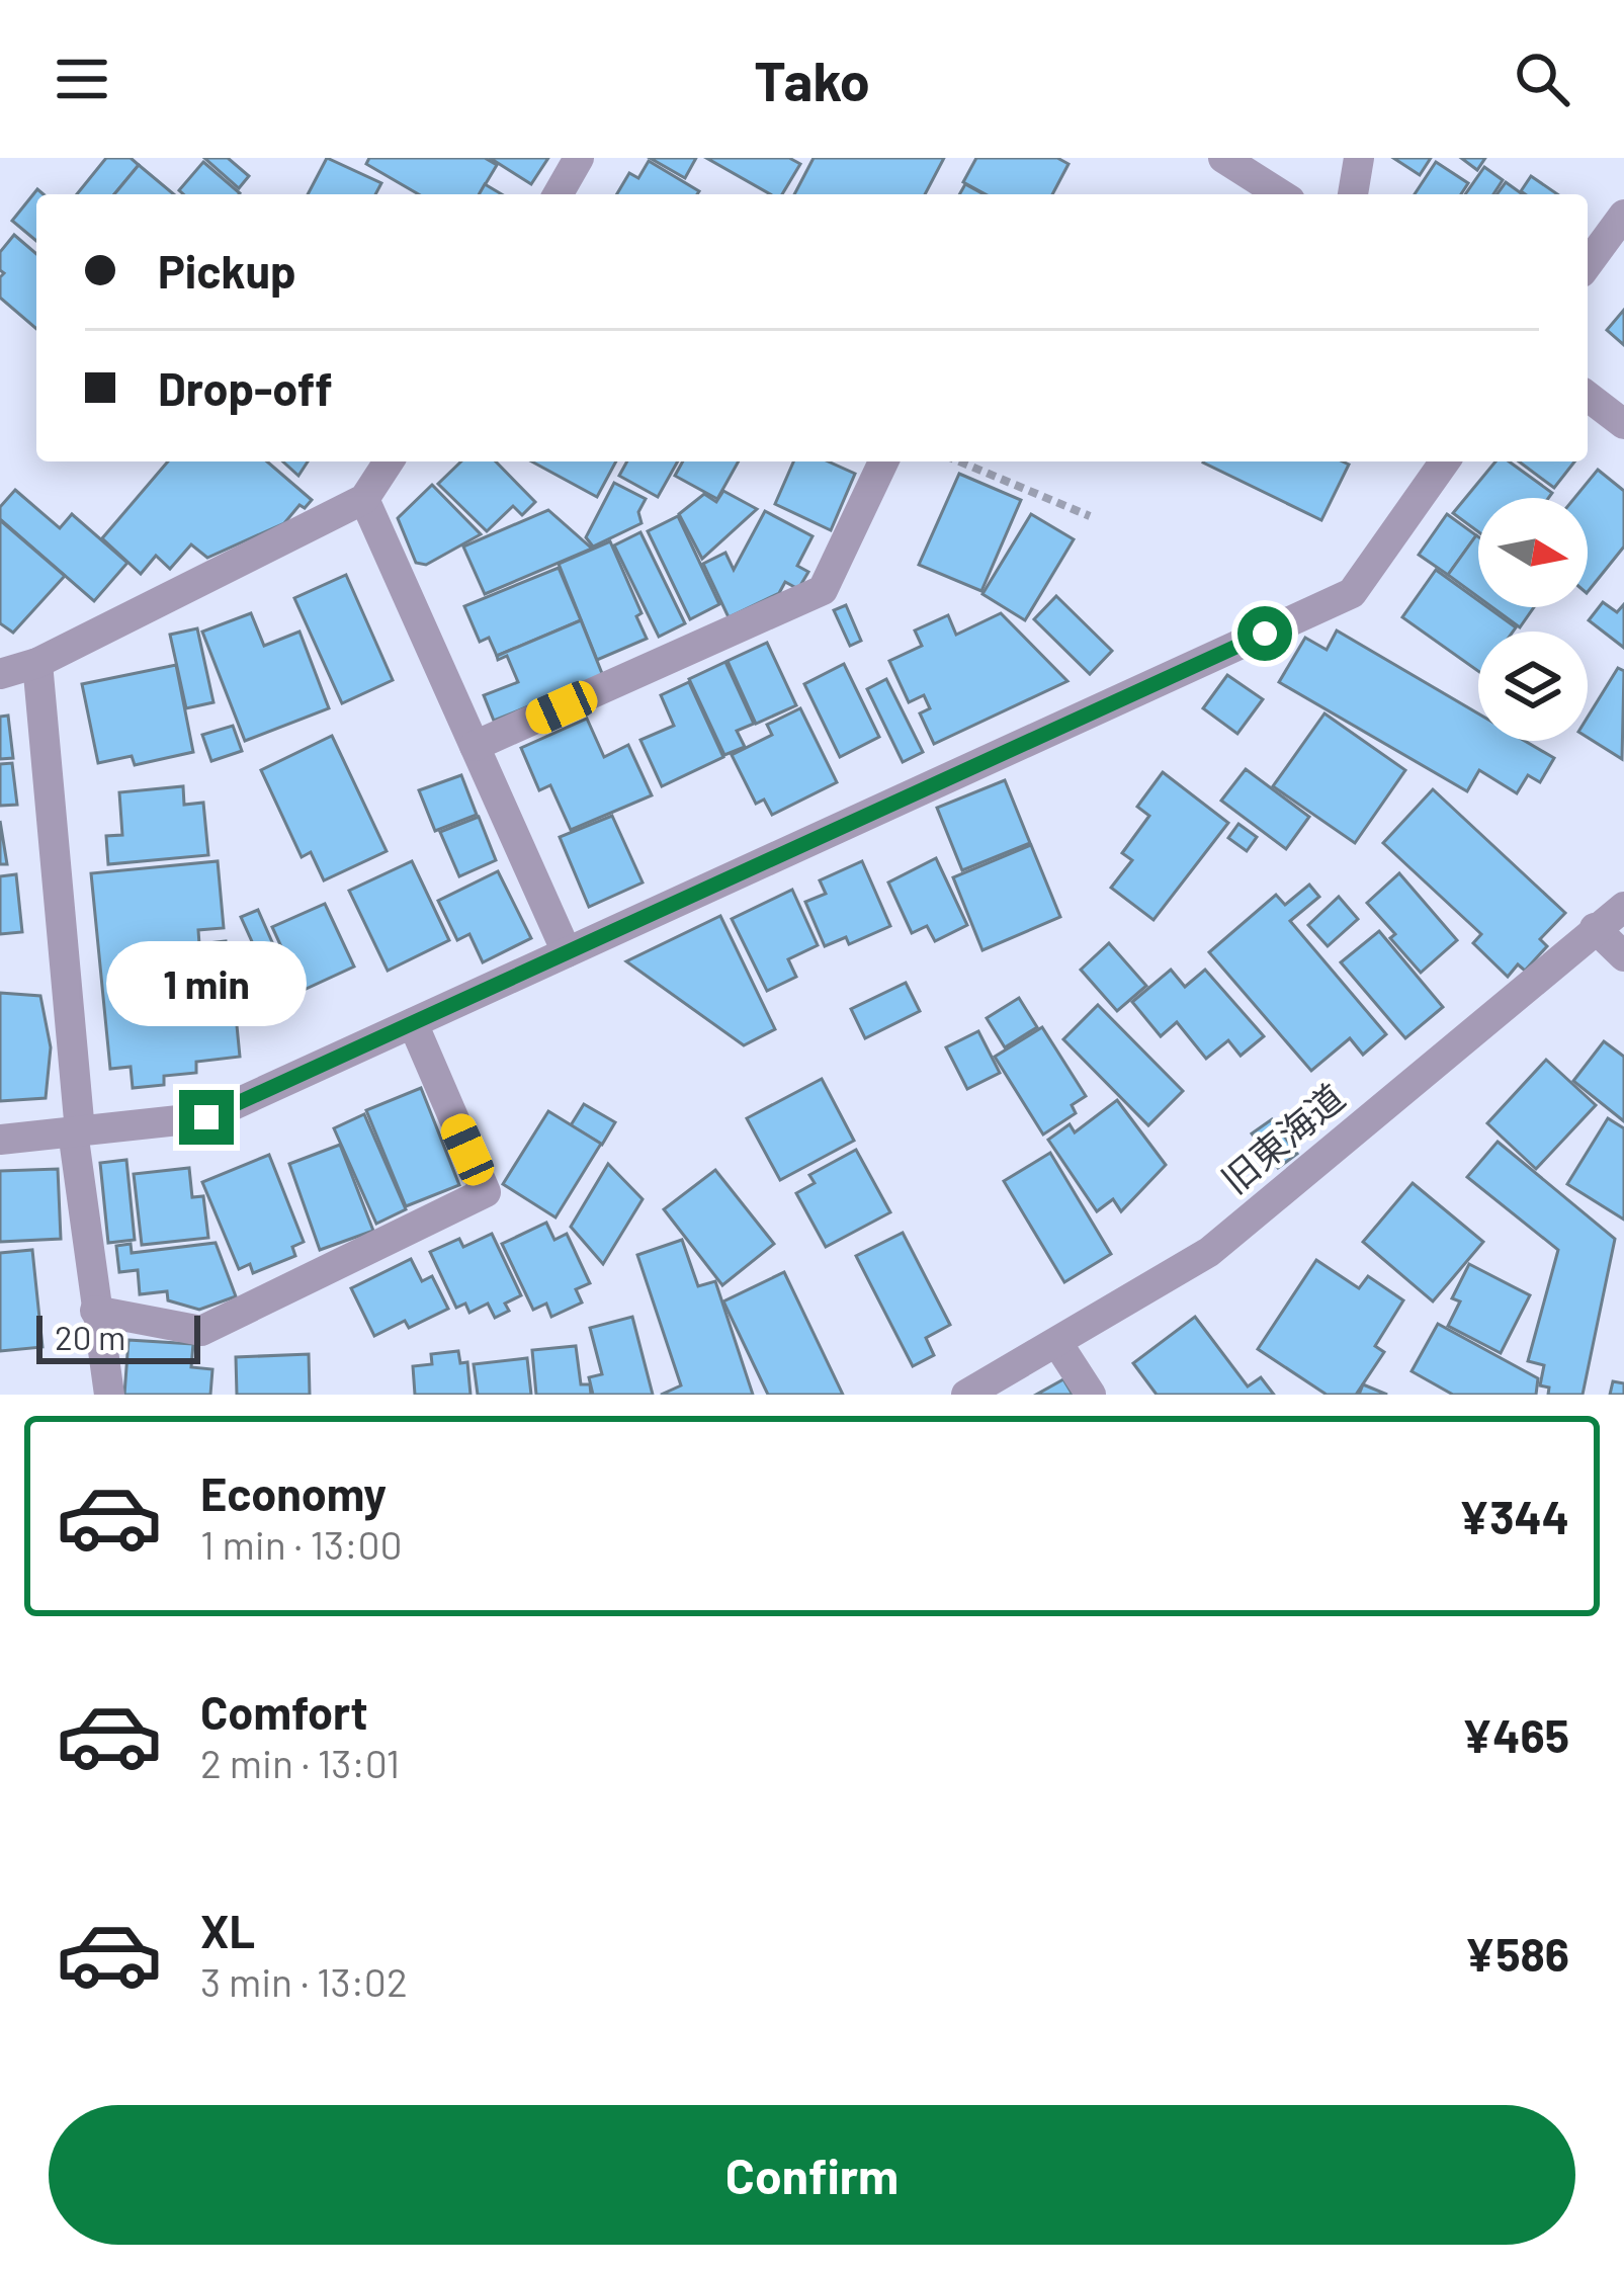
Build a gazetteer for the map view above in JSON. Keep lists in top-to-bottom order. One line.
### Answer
{"streets":{"street":["旧東海道"]},"scale_bar":"20 m","north":"right","page":{"header":"Tako","banner":["Pickup","Drop-off"],"bubble":"1 min","scale":"20 m","list":[{"name":"Economy","note":"1 min · 13:00","value":"¥344"},{"name":"Comfort","note":"2 min · 13:01","value":"¥465"},{"name":"XL","note":"3 min · 13:02","value":"¥586"}],"buttons":"Confirm"}}
